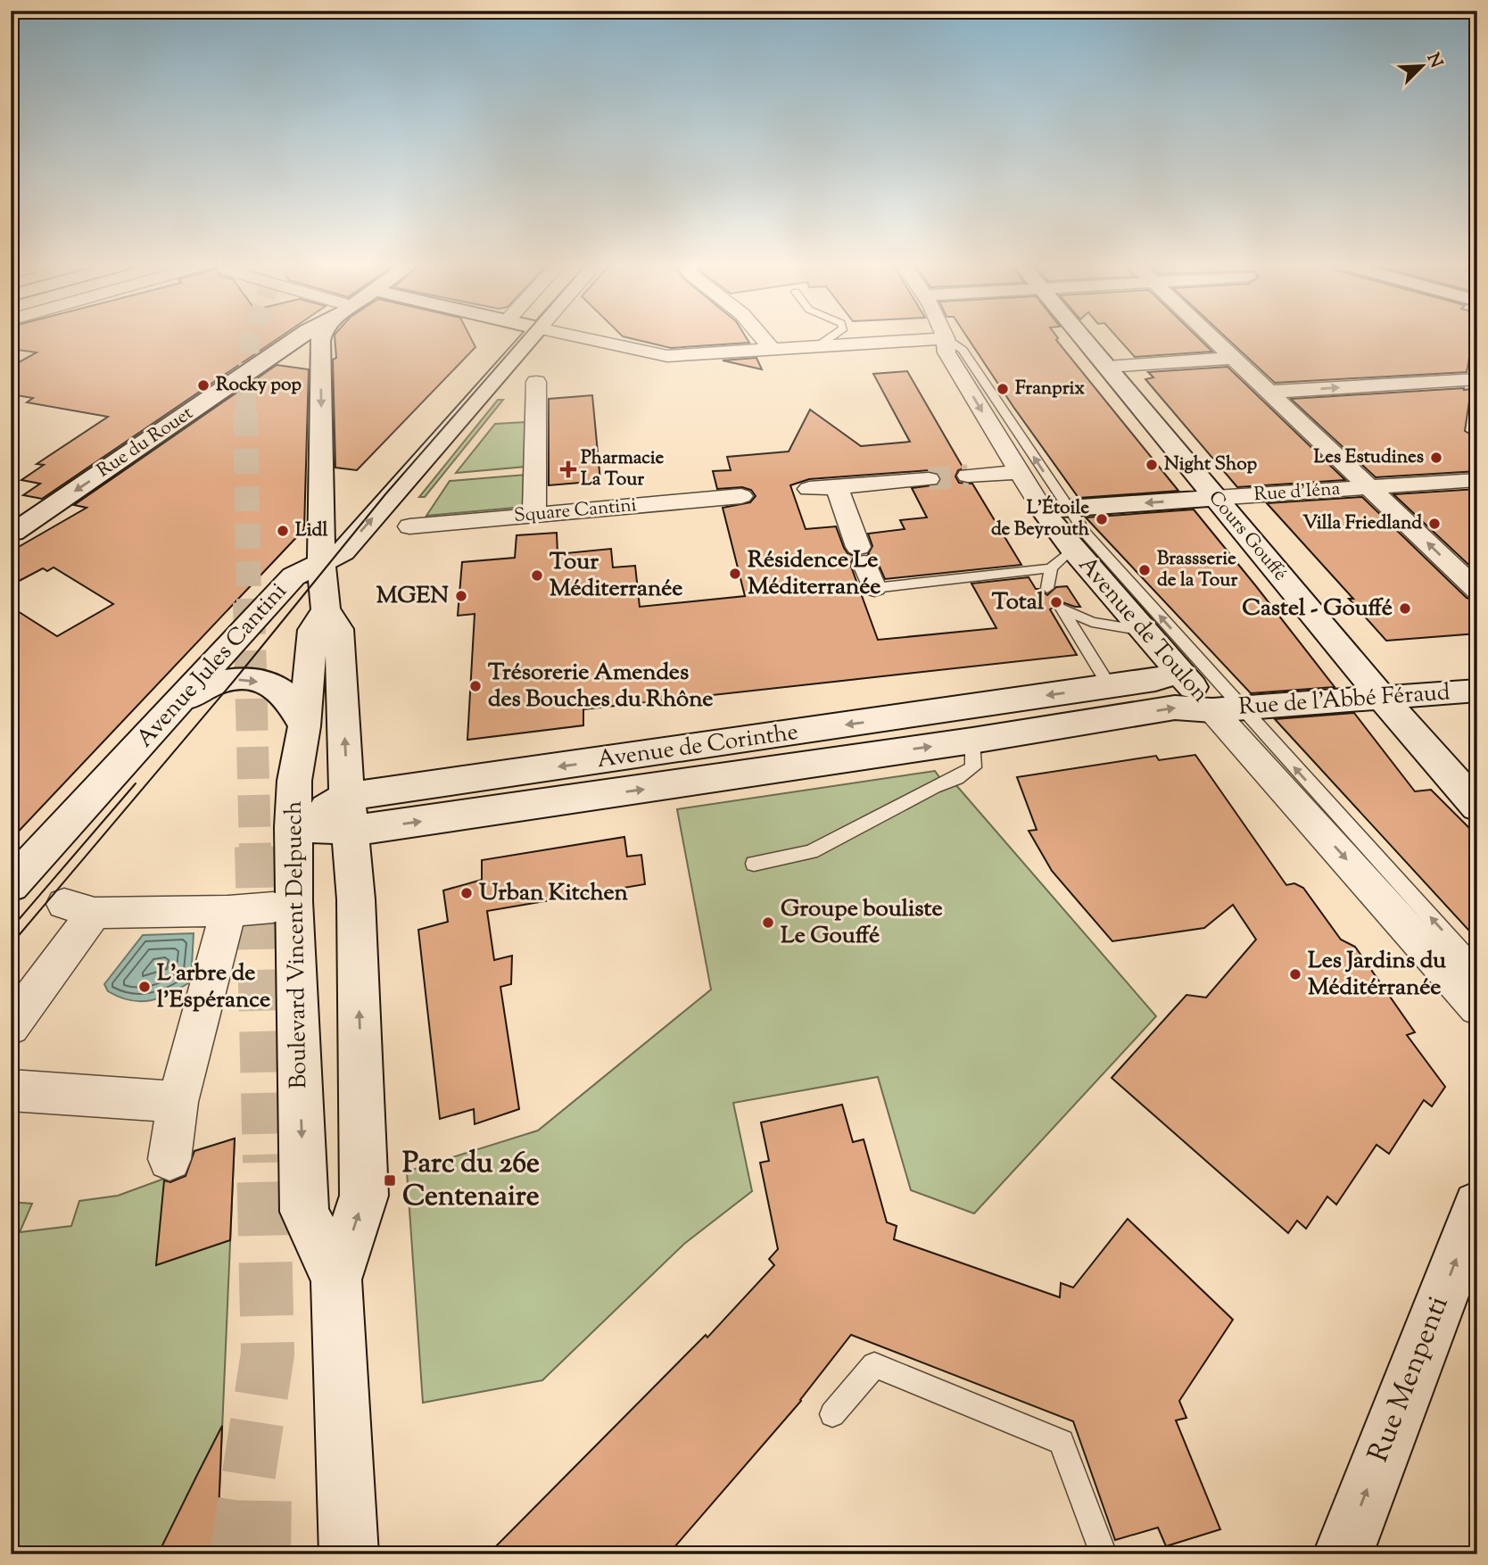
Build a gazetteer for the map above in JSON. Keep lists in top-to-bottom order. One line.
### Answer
{"streets":{"main road":["Rue du Rouet","Rue d'Iéna","Cours Gouffé","Avenue de Toulon","Avenue Jules Cantini","Rue de l'Abbé Féraud","Avenue de Corinthe","Boulevard Vincent Delpuech","Rue Menpenti"],"street":["Square Cantini"]},"crossings":[["Rue d'Iéna","Cours Gouffé"],["Rue d'Iéna","Avenue de Toulon"],["Cours Gouffé","Rue de l'Abbé Féraud"],["Avenue de Toulon","Rue de l'Abbé Féraud"],["Avenue de Toulon","Avenue de Corinthe"],["Avenue Jules Cantini","Boulevard Vincent Delpuech"],["Rue de l'Abbé Féraud","Avenue de Corinthe"],["Avenue de Corinthe","Boulevard Vincent Delpuech"]],"one_way":["Rue du Rouet","Rue d'Iéna","Avenue Jules Cantini","Rue Menpenti"],"places":{"other":["Rocky pop","Franprix","Les Estudines","Night Shop","L'Étoile de Beyrouth","Villa Friedland","Lidl","Brassserie de la Tour","Résidence Le Méditerranée","Tour Méditerranée","MGEN","Total","Castel - Gouffé","Trésorerie Amendes des Bouches du Rhône","Urban Kitchen","Groupe bouliste Le Gouffé","Les Jardins du Méditérranée","L’arbre de l’Espérance"],"health":["Pharmacie La Tour"],"transit":["Parc du 26e Centenaire"]},"north":"top right"}
